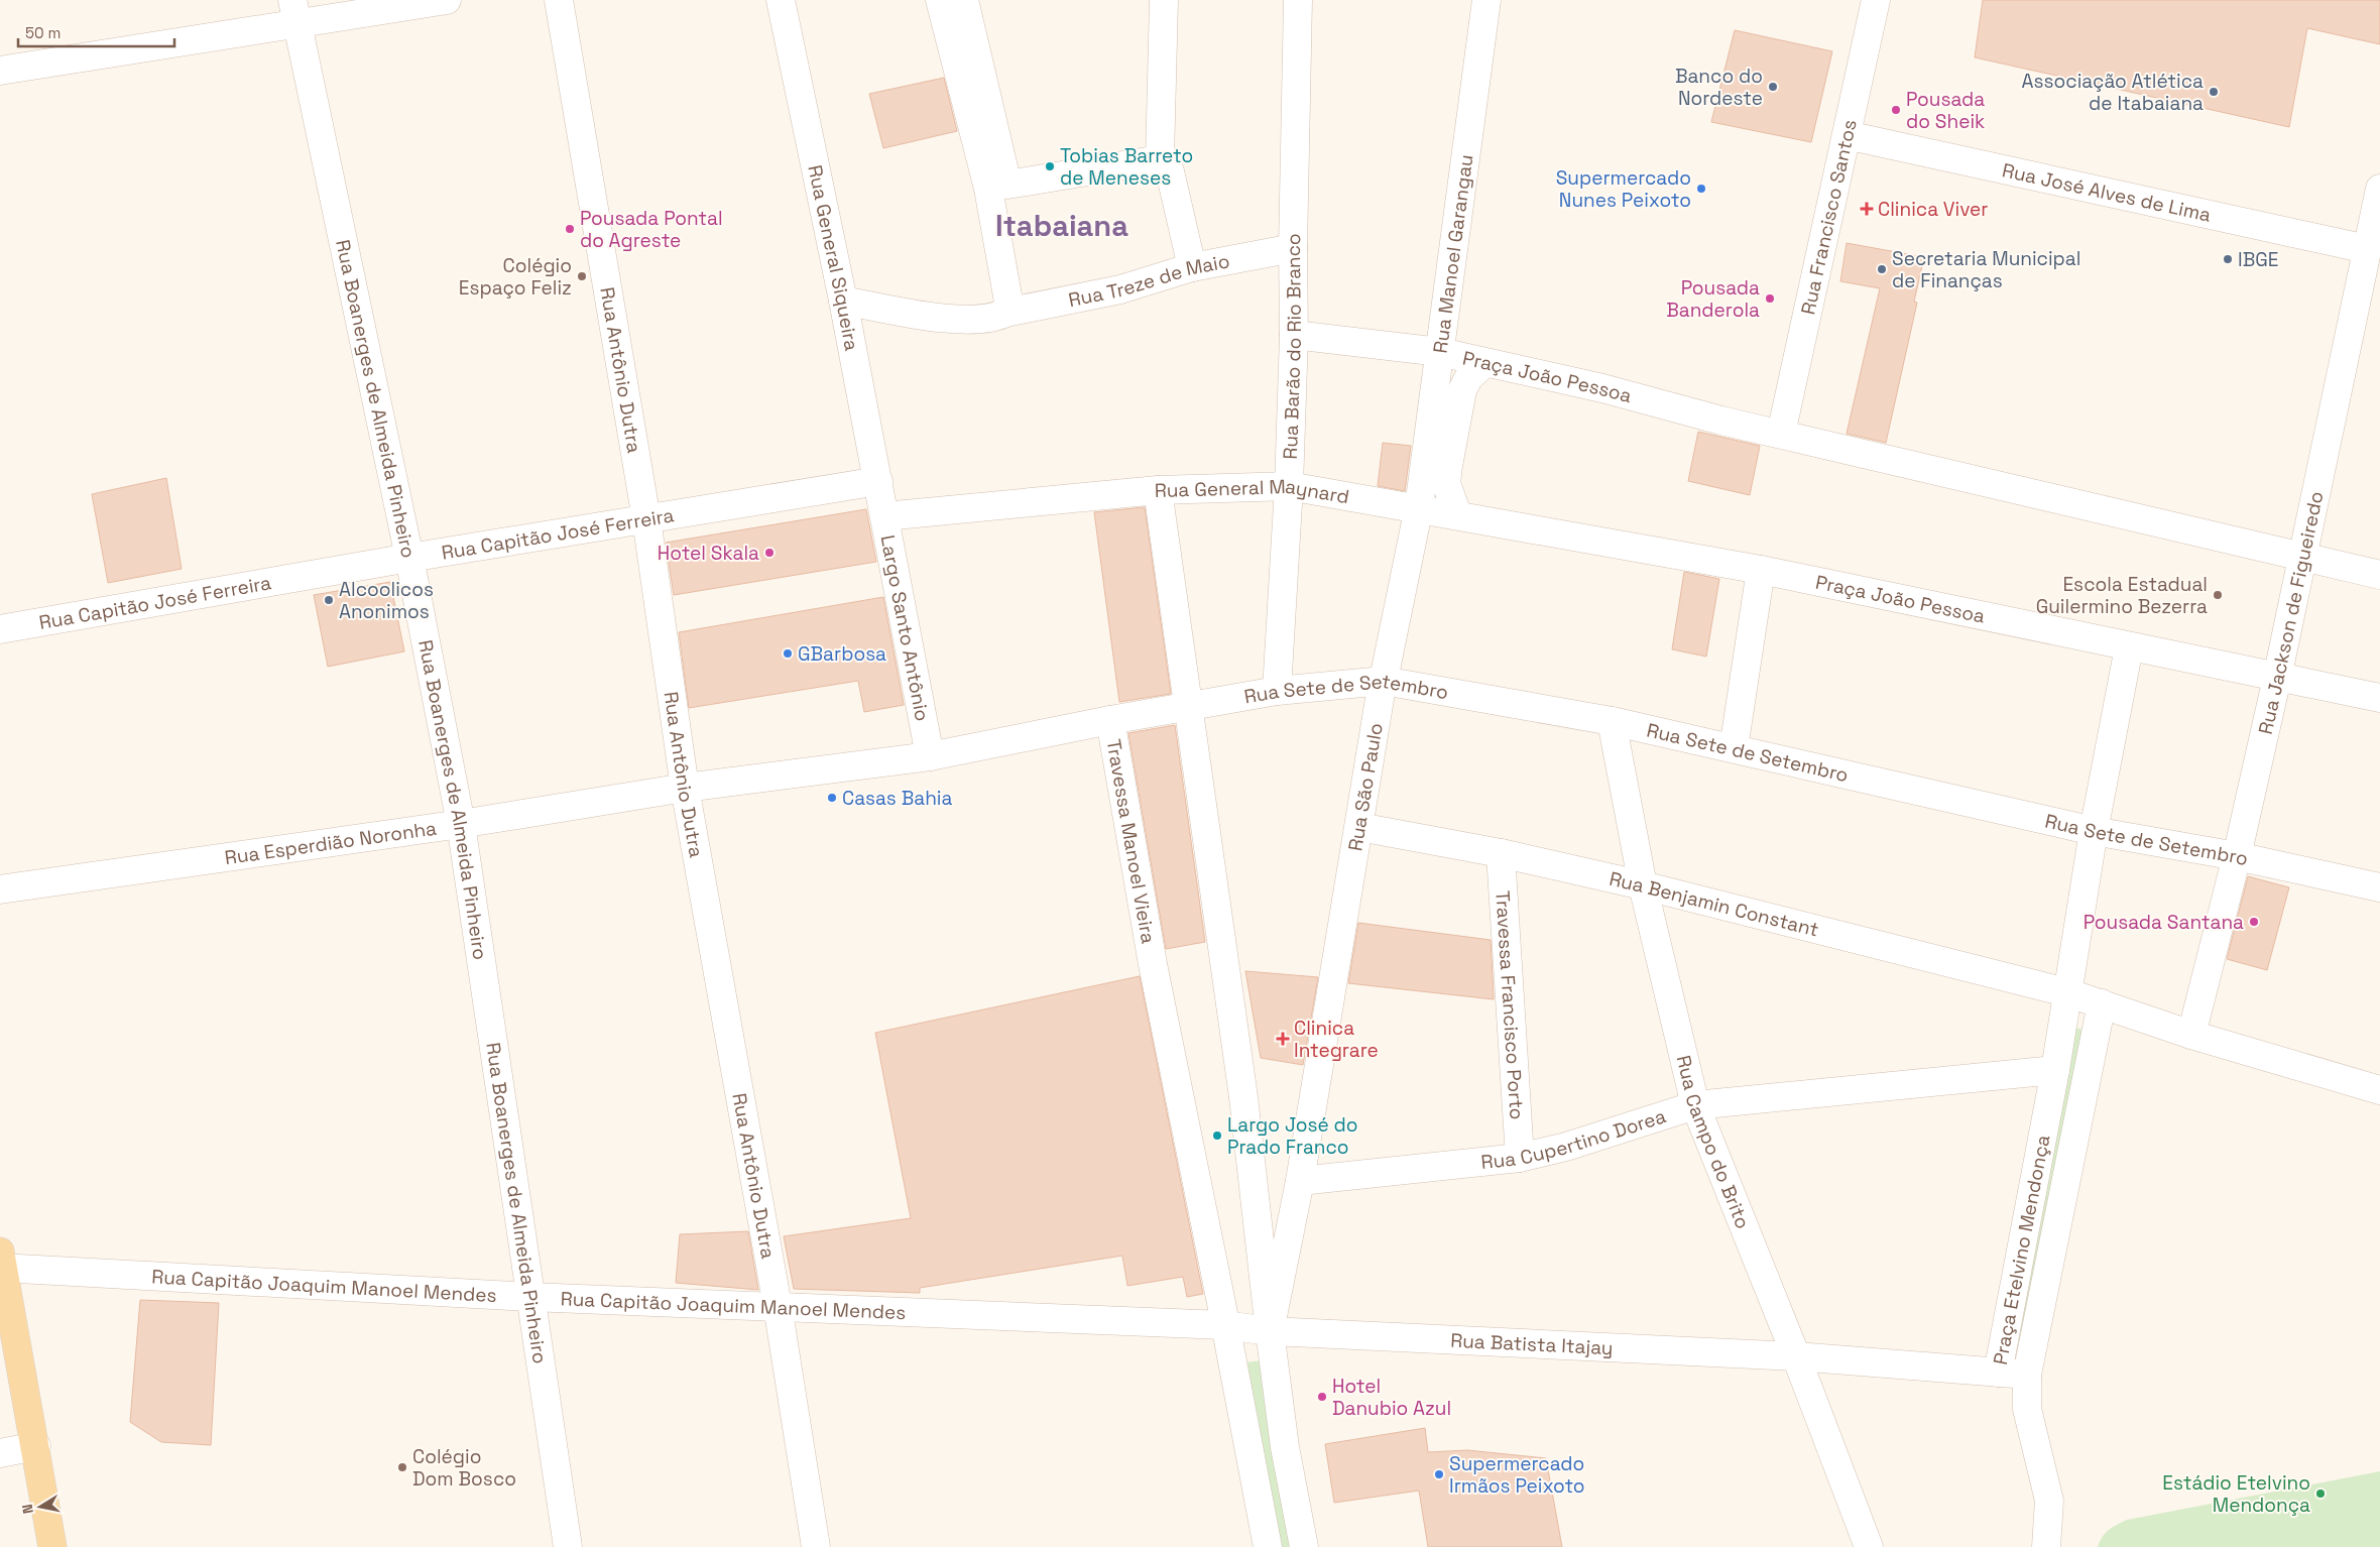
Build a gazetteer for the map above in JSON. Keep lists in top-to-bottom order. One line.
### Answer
{"streets":{"street":["Rua José Alves de Lima","Rua Francisco Santos","Rua Manoel Garangau","Rua General Siqueira","Rua Treze de Maio","Rua Barão do Rio Branco","Rua Antônio Dutra","Praça João Pessoa","Rua Boanerges de Almeida Pinheiro","Rua General Maynard","Rua Capitão José Ferreira","Rua Jackson de Figueiredo","Largo Santo Antônio","Rua Sete de Setembro","Rua São Paulo","Rua Esperdião Noronha","Travessa Manoel Vieira","Rua Benjamin Constant","Travessa Francisco Porto","Rua Cupertino Dorea","Rua Campo do Brito","Praça Etelvino Mendonça","Rua Capitão Joaquim Manoel Mendes","Rua Batista Itajay"]},"crossings":[["Rua José Alves de Lima","Rua Francisco Santos"],["Rua José Alves de Lima","Rua Jackson de Figueiredo"],["Rua Francisco Santos","Praça João Pessoa"],["Rua Manoel Garangau","Praça João Pessoa"],["Rua Manoel Garangau","Rua General Maynard"],["Rua Manoel Garangau","Rua São Paulo"],["Rua General Siqueira","Rua Treze de Maio"],["Rua General Siqueira","Rua Capitão José Ferreira"],["Rua General Siqueira","Largo Santo Antônio"],["Rua Treze de Maio","Rua Barão do Rio Branco"],["Rua Barão do Rio Branco","Praça João Pessoa"],["Rua Barão do Rio Branco","Rua General Maynard"],["Rua Barão do Rio Branco","Rua Sete de Setembro"],["Rua Antônio Dutra","Rua Capitão José Ferreira"],["Rua Antônio Dutra","Rua Esperdião Noronha"],["Rua Antônio Dutra","Rua Capitão Joaquim Manoel Mendes"],["Praça João Pessoa","Rua General Maynard"],["Praça João Pessoa","Rua Jackson de Figueiredo"],["Praça João Pessoa","Rua São Paulo"],["Praça João Pessoa","Praça Etelvino Mendonça"],["Rua Boanerges de Almeida Pinheiro","Rua Capitão José Ferreira"],["Rua Boanerges de Almeida Pinheiro","Rua Esperdião Noronha"],["Rua Boanerges de Almeida Pinheiro","Rua Capitão Joaquim Manoel Mendes"],["Rua General Maynard","Largo Santo Antônio"],["Rua General Maynard","Rua São Paulo"],["Rua Jackson de Figueiredo","Rua Sete de Setembro"],["Largo Santo Antônio","Rua Esperdião Noronha"],["Rua Sete de Setembro","Rua São Paulo"],["Rua Sete de Setembro","Travessa Manoel Vieira"],["Rua Sete de Setembro","Rua Campo do Brito"],["Rua Sete de Setembro","Praça Etelvino Mendonça"],["Rua São Paulo","Rua Benjamin Constant"],["Rua São Paulo","Rua Cupertino Dorea"],["Rua São Paulo","Rua Capitão Joaquim Manoel Mendes"],["Rua São Paulo","Rua Batista Itajay"],["Travessa Manoel Vieira","Rua Capitão Joaquim Manoel Mendes"],["Rua Benjamin Constant","Travessa Francisco Porto"],["Rua Benjamin Constant","Rua Campo do Brito"],["Rua Benjamin Constant","Praça Etelvino Mendonça"],["Travessa Francisco Porto","Rua Cupertino Dorea"],["Rua Cupertino Dorea","Rua Campo do Brito"],["Rua Cupertino Dorea","Praça Etelvino Mendonça"],["Rua Campo do Brito","Praça Etelvino Mendonça"],["Rua Campo do Brito","Rua Batista Itajay"],["Praça Etelvino Mendonça","Rua Batista Itajay"],["Rua Capitão Joaquim Manoel Mendes","Rua Batista Itajay"]],"districts":["Itabaiana"],"places":{"other":["Banco do Nordeste","Associação Atlética de Itabaiana","Pousada do Sheik","Tobias Barreto de Meneses","Supermercado Nunes Peixoto","Pousada Pontal do Agreste","IBGE","Secretaria Municipal de Finanças","Colégio Espaço Feliz","Pousada Banderola","Hotel Skala","Escola Estadual Guilermino Bezerra","Alcoolicos Anonimos","GBarbosa","Casas Bahia","Pousada Santana","Largo José do Prado Franco","Hotel Danubio Azul","Colégio Dom Bosco","Supermercado Irmãos Peixoto","Estádio Etelvino Mendonça"],"health":["Clinica Viver","Clinica Integrare"]},"scale_bar":"50 m","north":"left"}
